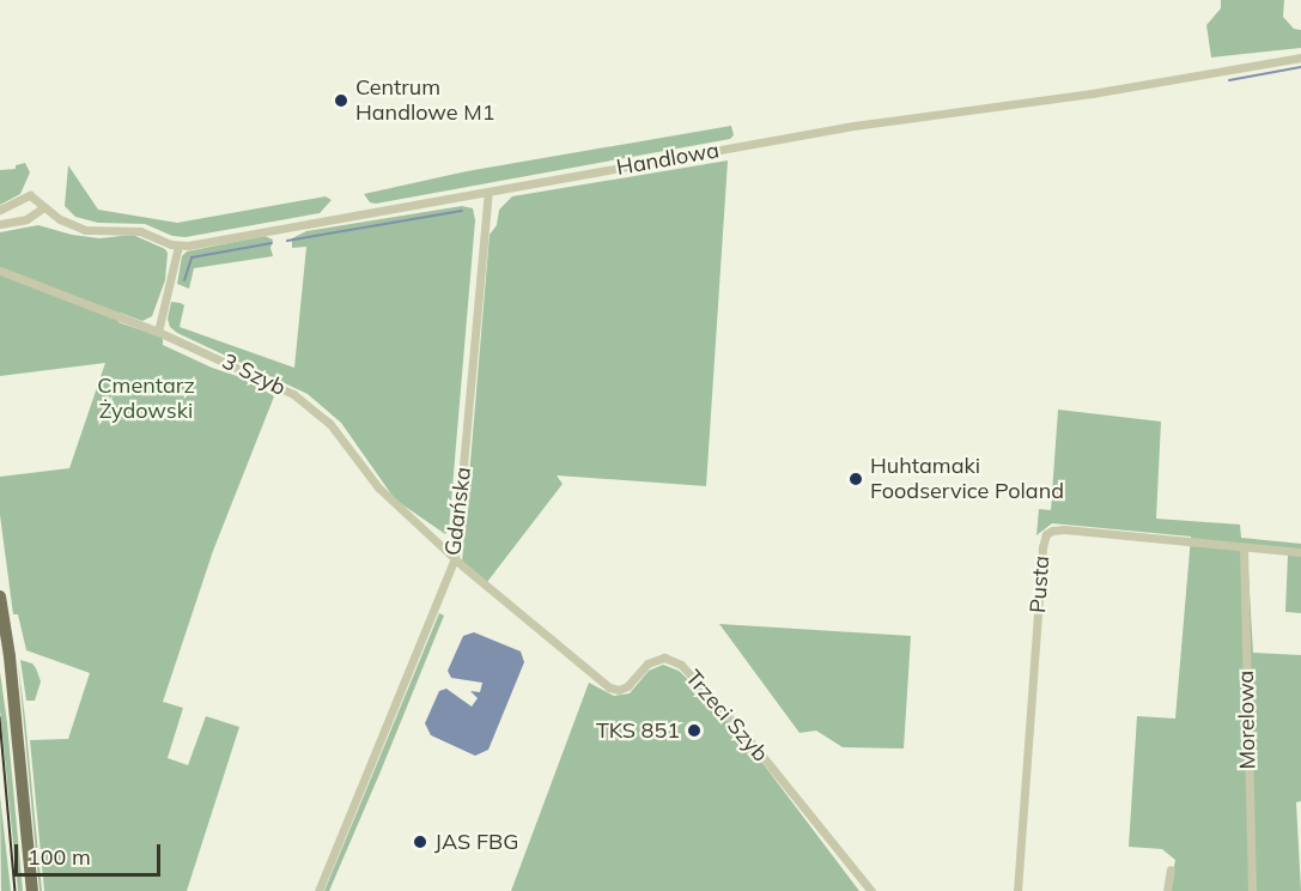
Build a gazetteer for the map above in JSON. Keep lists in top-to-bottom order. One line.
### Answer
{"streets":{"street":["Handlowa","3 Szyb","Gdańska","Pusta","Trzeci Szyb","Morelowa"]},"crossings":[["Handlowa","Gdańska"],["3 Szyb","Gdańska"],["3 Szyb","Trzeci Szyb"],["Gdańska","Trzeci Szyb"],["Pusta","Morelowa"]],"parks":["Cmentarz Żydowski"],"places":["Centrum Handlowe M1","Huhtamaki Foodservice Poland","TKS 851","JAS FBG"],"scale_bar":"100 m"}
